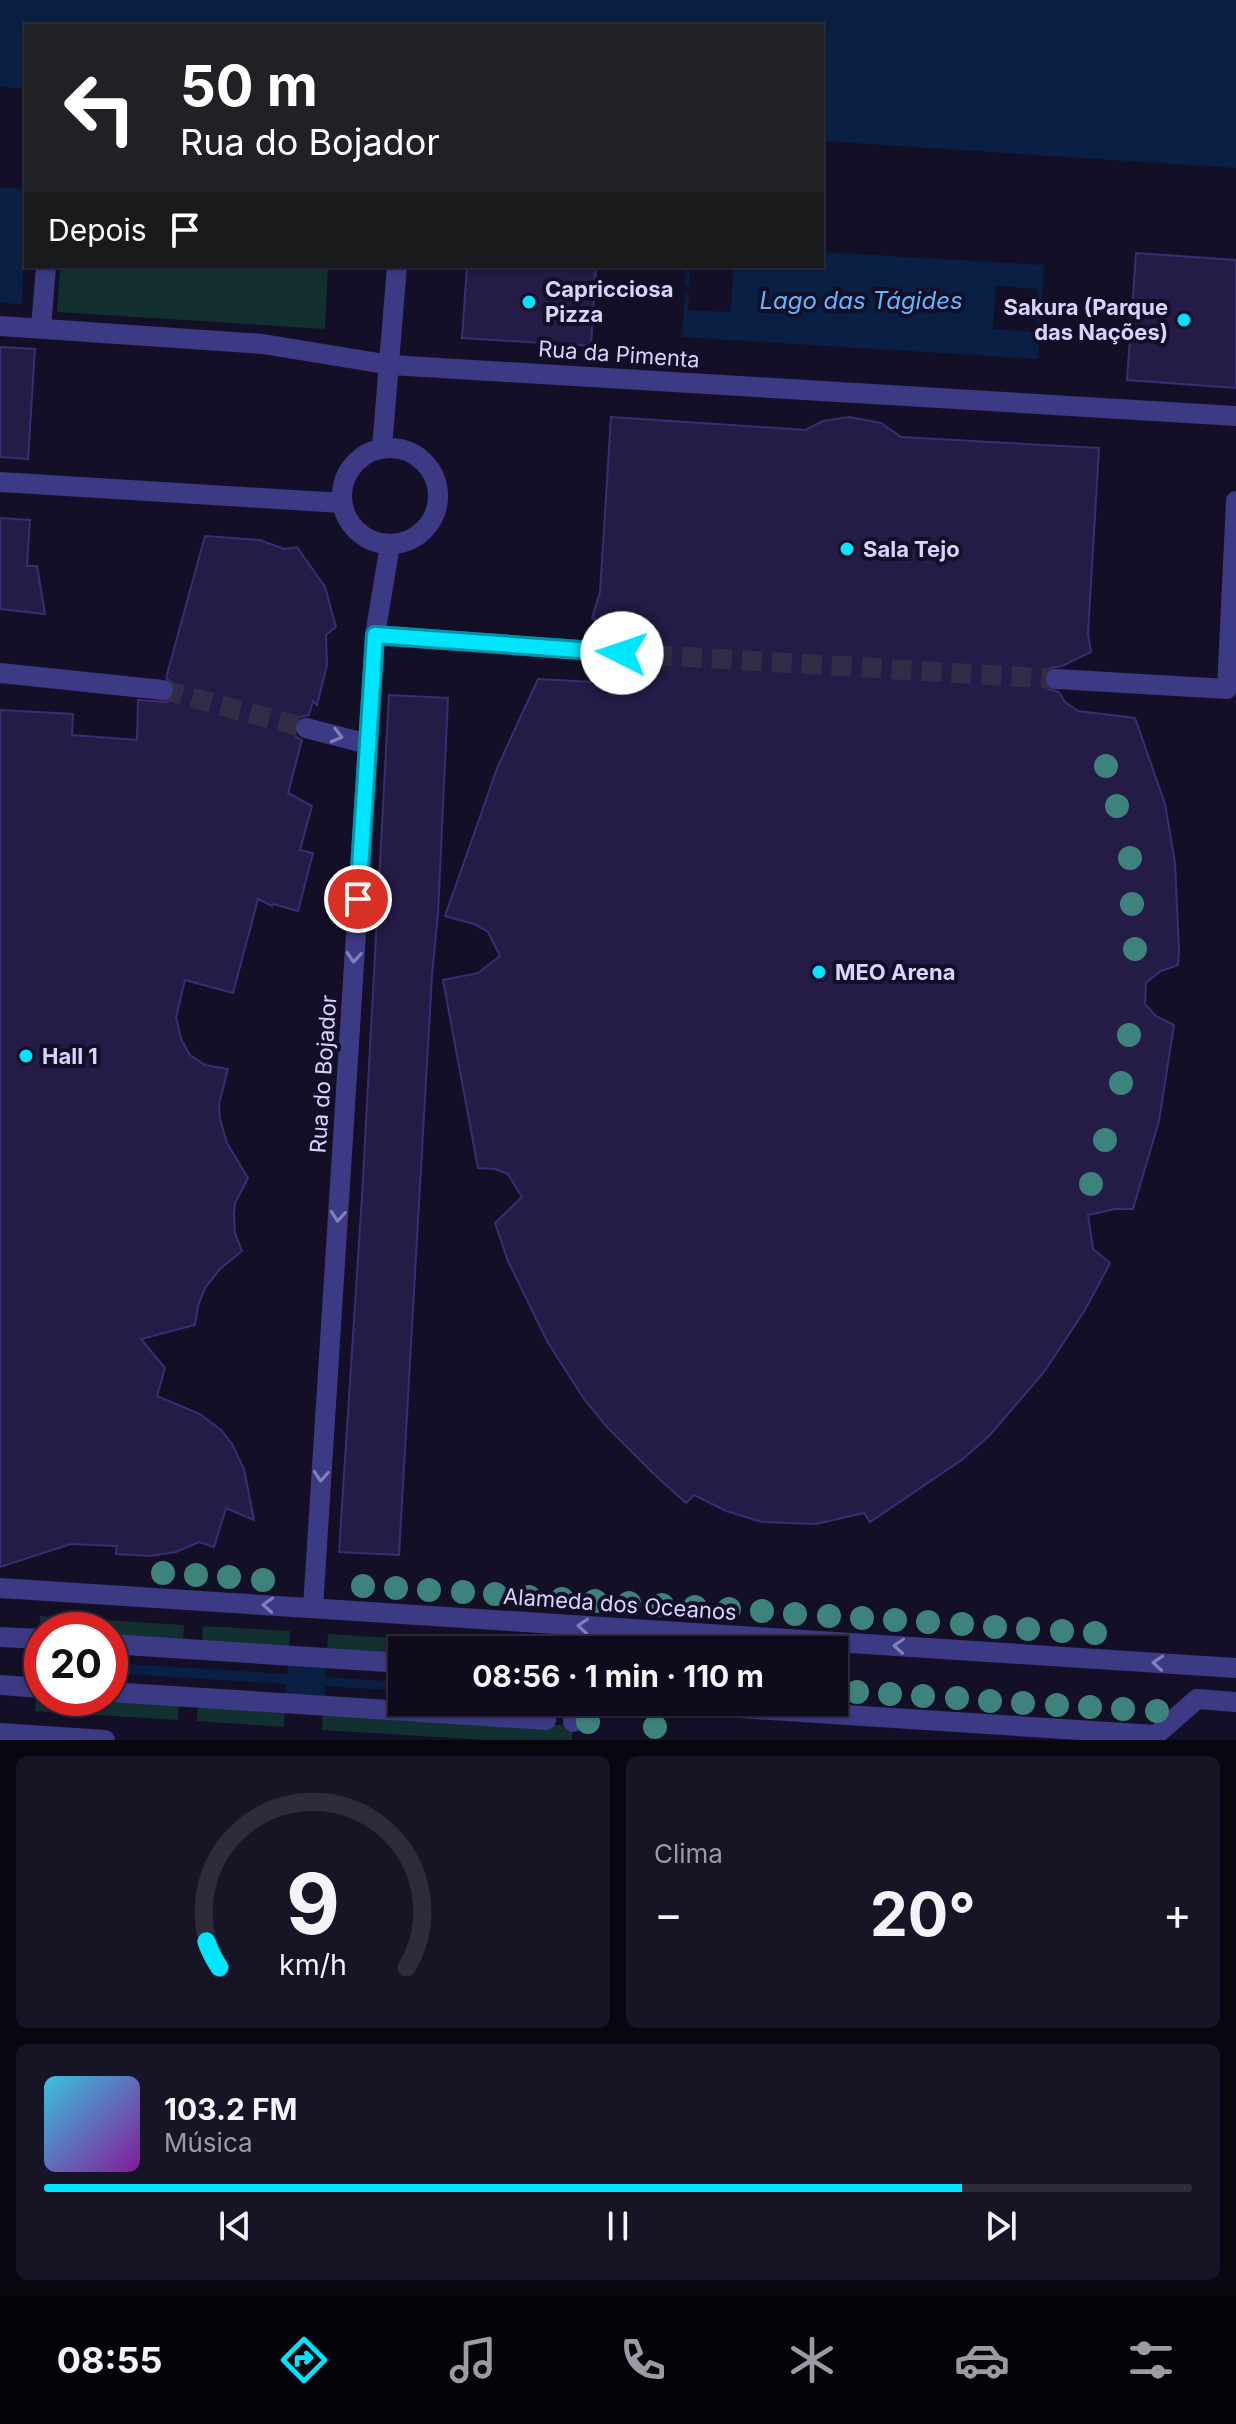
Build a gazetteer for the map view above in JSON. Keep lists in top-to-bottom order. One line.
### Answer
{"streets":{"street":["Rua da Pimenta","Rua do Bojador","Alameda dos Oceanos"]},"crossings":[["Rua do Bojador","Alameda dos Oceanos"]],"one_way":["Rua do Bojador"],"water":["Lago das Tágides"],"places":["Capricciosa Pizza","Sakura (Parque das Nações)","Sala Tejo","MEO Arena","Hall 1"],"page":{"turn":["50 m","Rua do Bojador"],"then":"Depois","limit":"20","trip":"08:56 · 1 min · 110 m","tile":"Clima","heat":["−","20°","+"],"song":["103.2 FM","Música"],"tabs":"08:55","gauge":["9","km/h"]}}
